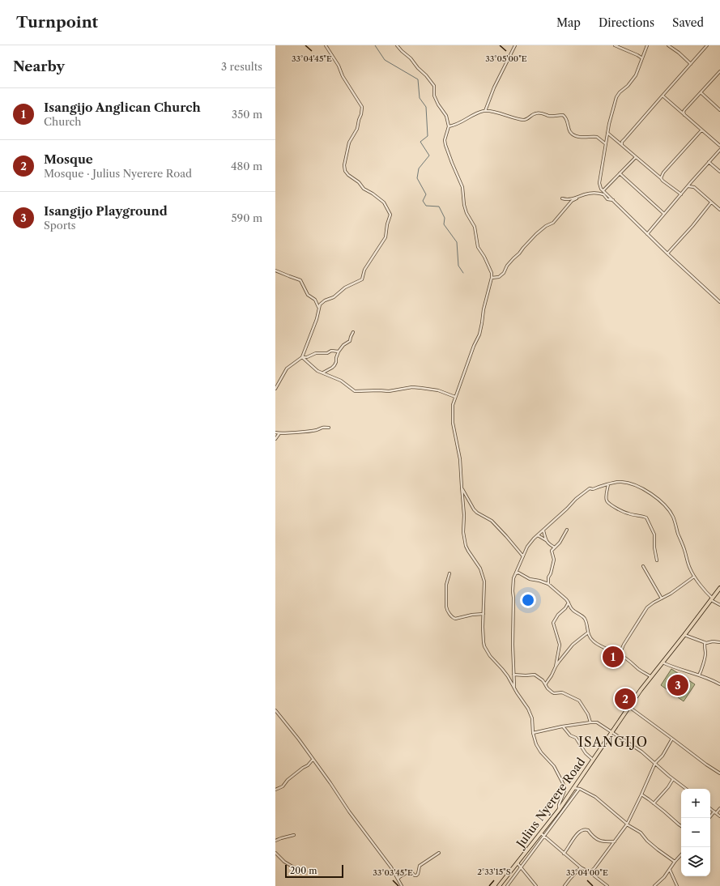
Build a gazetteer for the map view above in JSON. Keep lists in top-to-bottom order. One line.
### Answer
{"streets":{"highway":["Julius Nyerere Road"]},"districts":["ISANGIJO"],"scale_bar":"200 m","page":{"header":"Turnpoint","nav":["Map","Directions","Saved"],"heading":["Nearby","3 results"],"list":[{"mark":"1","name":"Isangijo Anglican Church","note":"Church","value":"350 m"},{"mark":"2","name":"Mosque","note":"Mosque · Julius Nyerere Road","value":"480 m"},{"mark":"3","name":"Isangijo Playground","note":"Sports","value":"590 m"}],"pins":["1","3","2"],"map_buttons":["+","−"],"scale":"200 m"},"coordinates":["33°04'45\"E","33°05'00\"E","2°33'15\"S","33°03'45\"E","33°04'00\"E"]}
